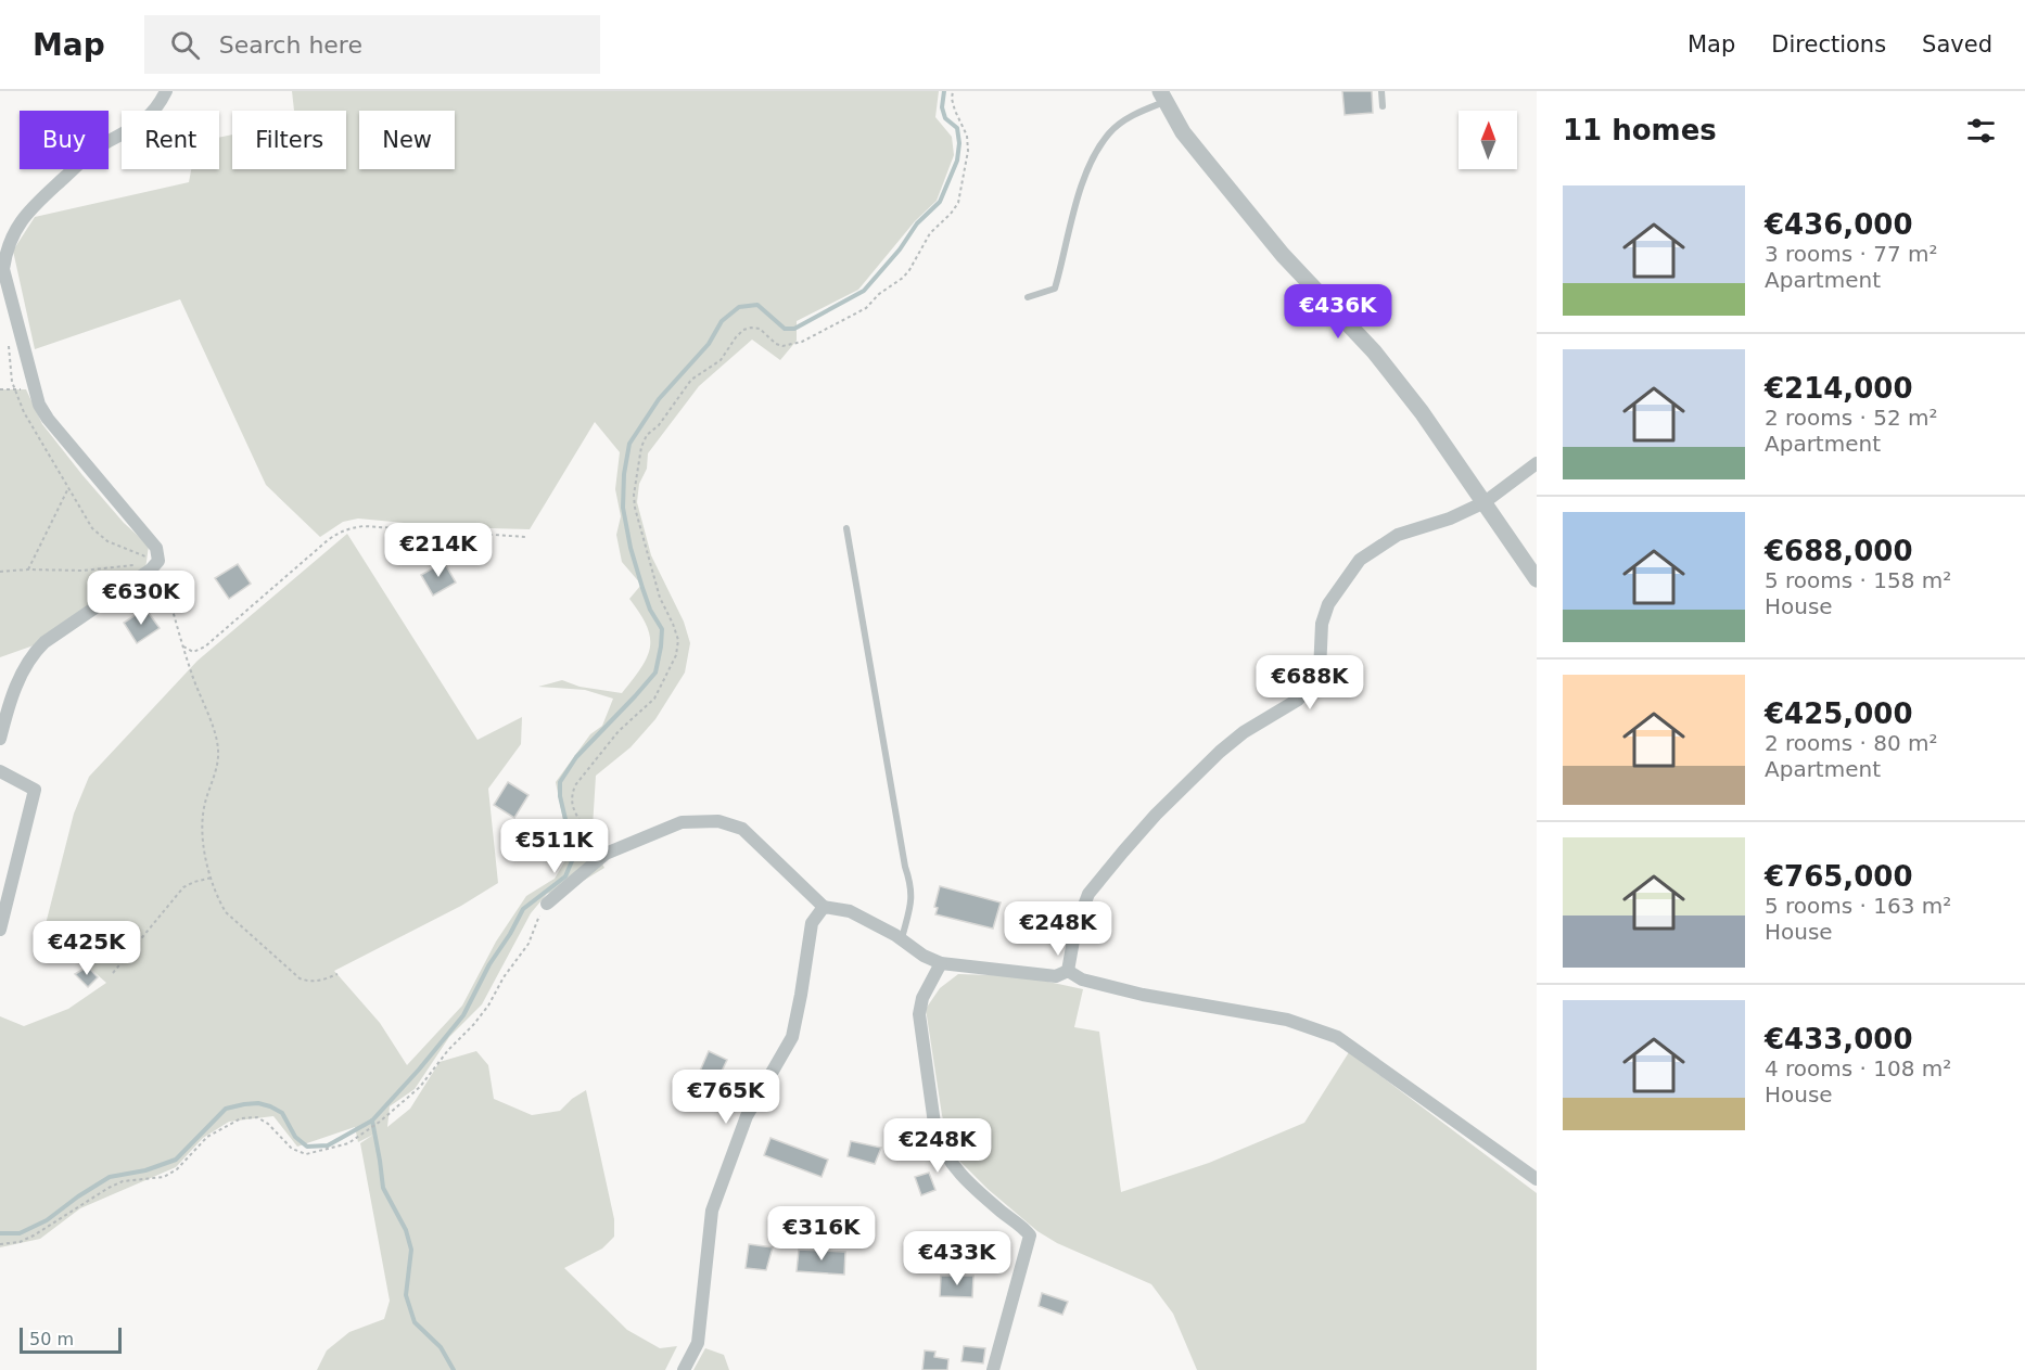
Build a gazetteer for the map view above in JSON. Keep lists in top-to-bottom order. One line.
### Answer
{"scale_bar":"50 m","north":"top","page":{"header":"Map","search":"Search here","nav":["Map","Directions","Saved"],"heading":"11 homes","chip":["Buy","Rent","Filters","New"],"list":[{"name":"€436,000","note":"3 rooms · 77 m² · Apartment"},{"name":"€214,000","note":"2 rooms · 52 m² · Apartment"},{"name":"€688,000","note":"5 rooms · 158 m² · House"},{"name":"€425,000","note":"2 rooms · 80 m² · Apartment"},{"name":"€765,000","note":"5 rooms · 163 m² · House"},{"name":"€433,000","note":"4 rooms · 108 m² · House"}],"price":["€436K","€214K","€630K","€688K","€511K","€248K","€425K","€765K","€248K","€316K","€433K"],"scale":"50 m"}}
